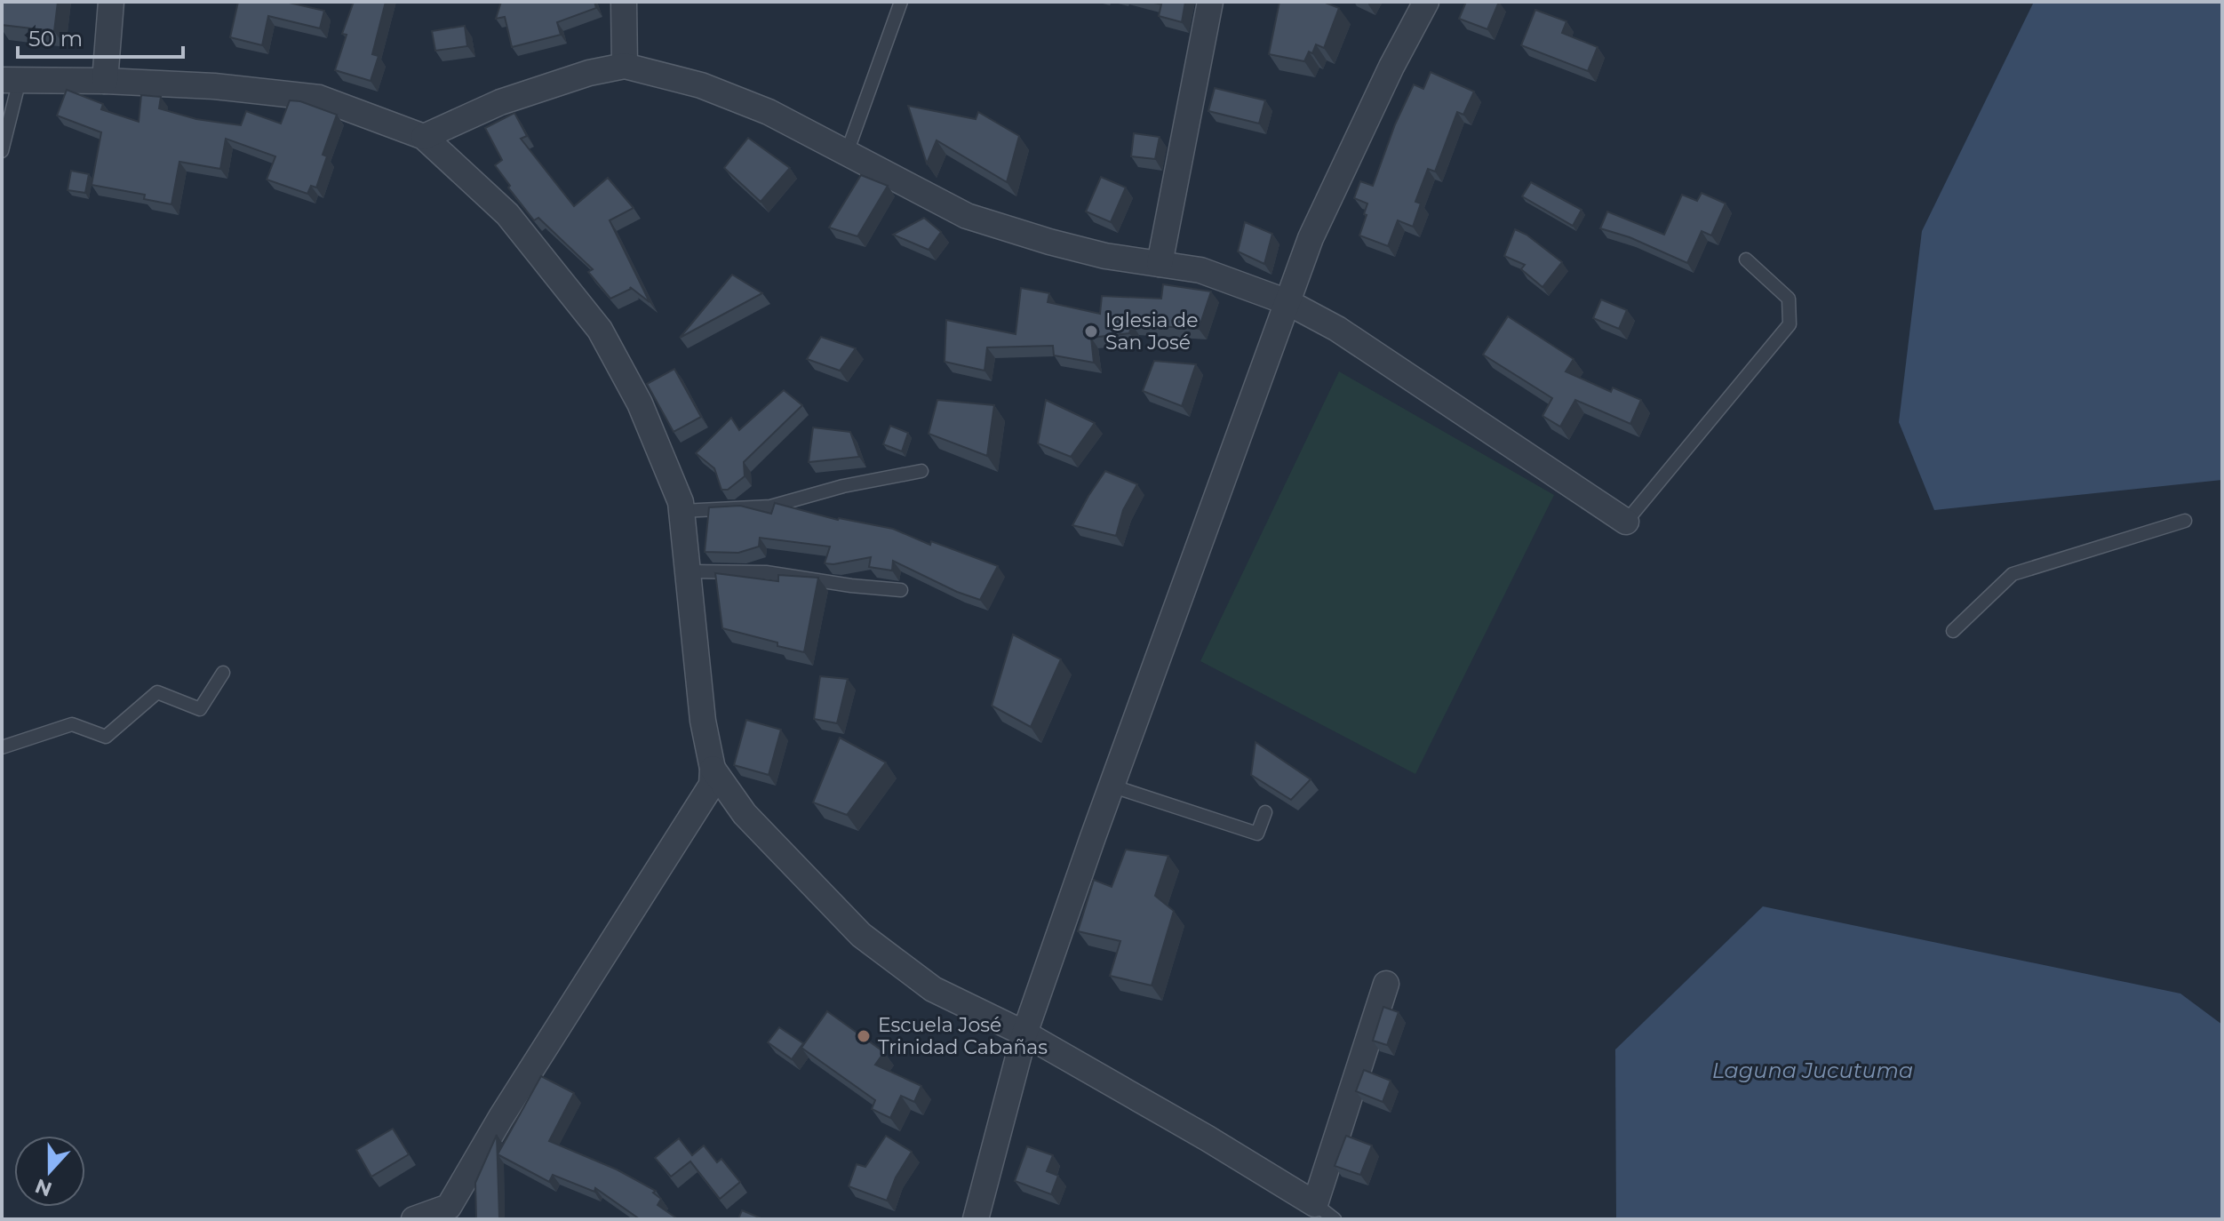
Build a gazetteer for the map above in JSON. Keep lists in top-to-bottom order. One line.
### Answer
{"water":["Laguna Jucutuma"],"places":["Iglesia de San José","Escuela José Trinidad Cabañas"],"scale_bar":"50 m","north":"bottom"}
